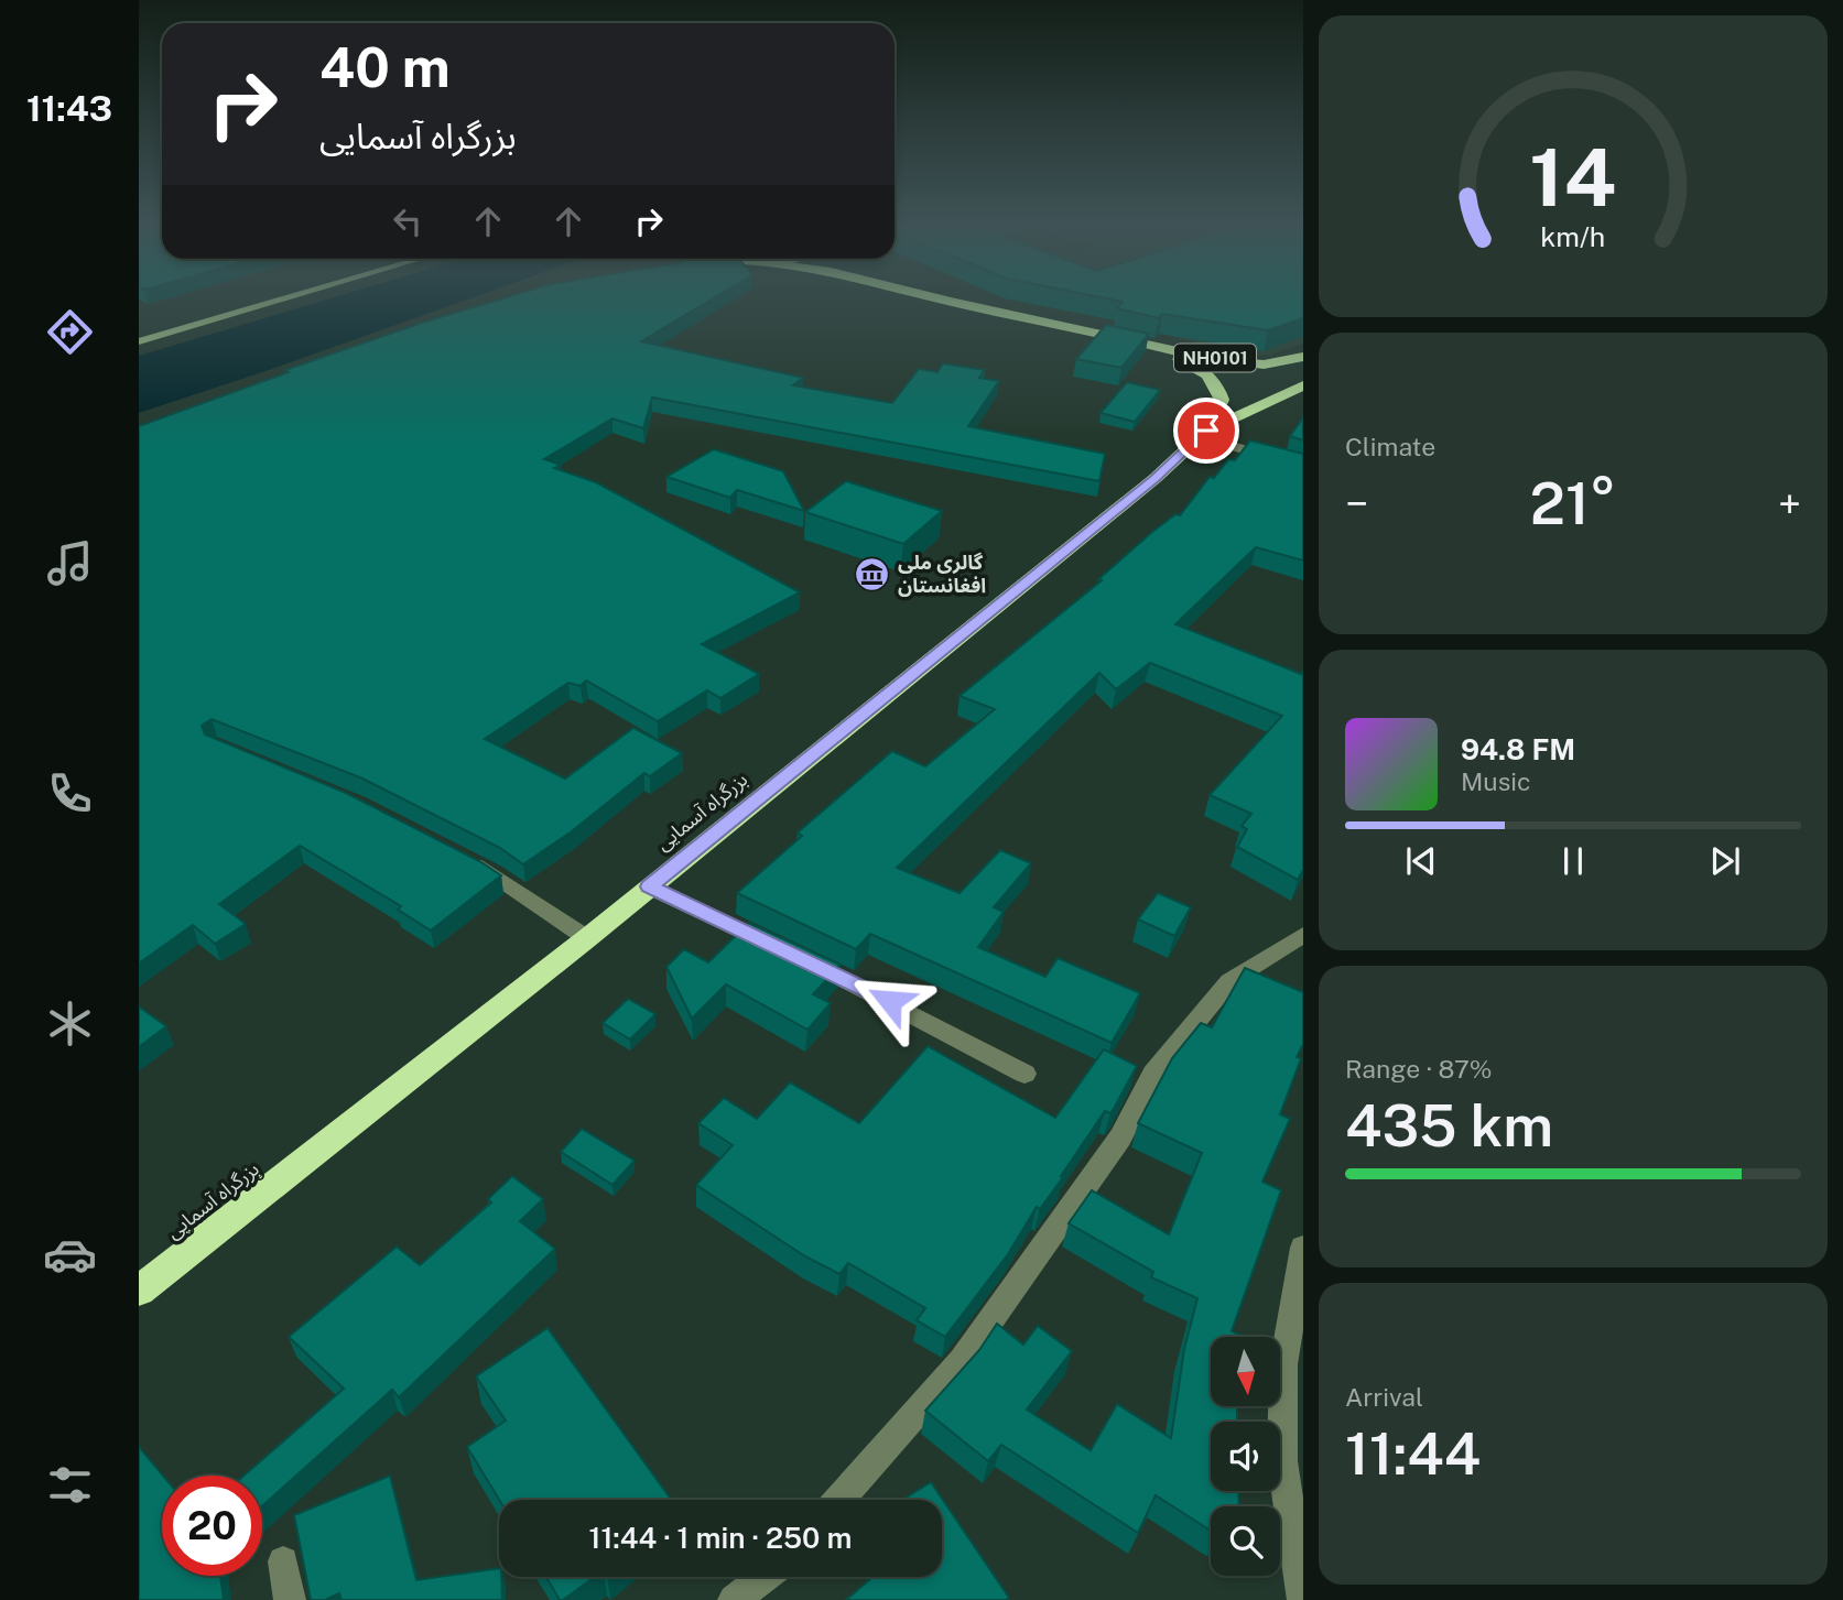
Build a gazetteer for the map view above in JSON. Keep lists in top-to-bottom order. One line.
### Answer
{"streets":{"highway":["NH0101","بزرگراه آسمایی"]},"places":{"museum":["گالری ملی افغانستان"]},"north":"bottom","page":{"tabs":"11:43","turn":["40 m","بزرگراه آسمایی"],"tile":["Climate",["Range · 87%","435 km"],["Arrival","11:44"]],"heat":["−","21°","+"],"song":["94.8 FM","Music"],"limit":"20","trip":"11:44 · 1 min · 250 m","gauge":["14","km/h"]}}
